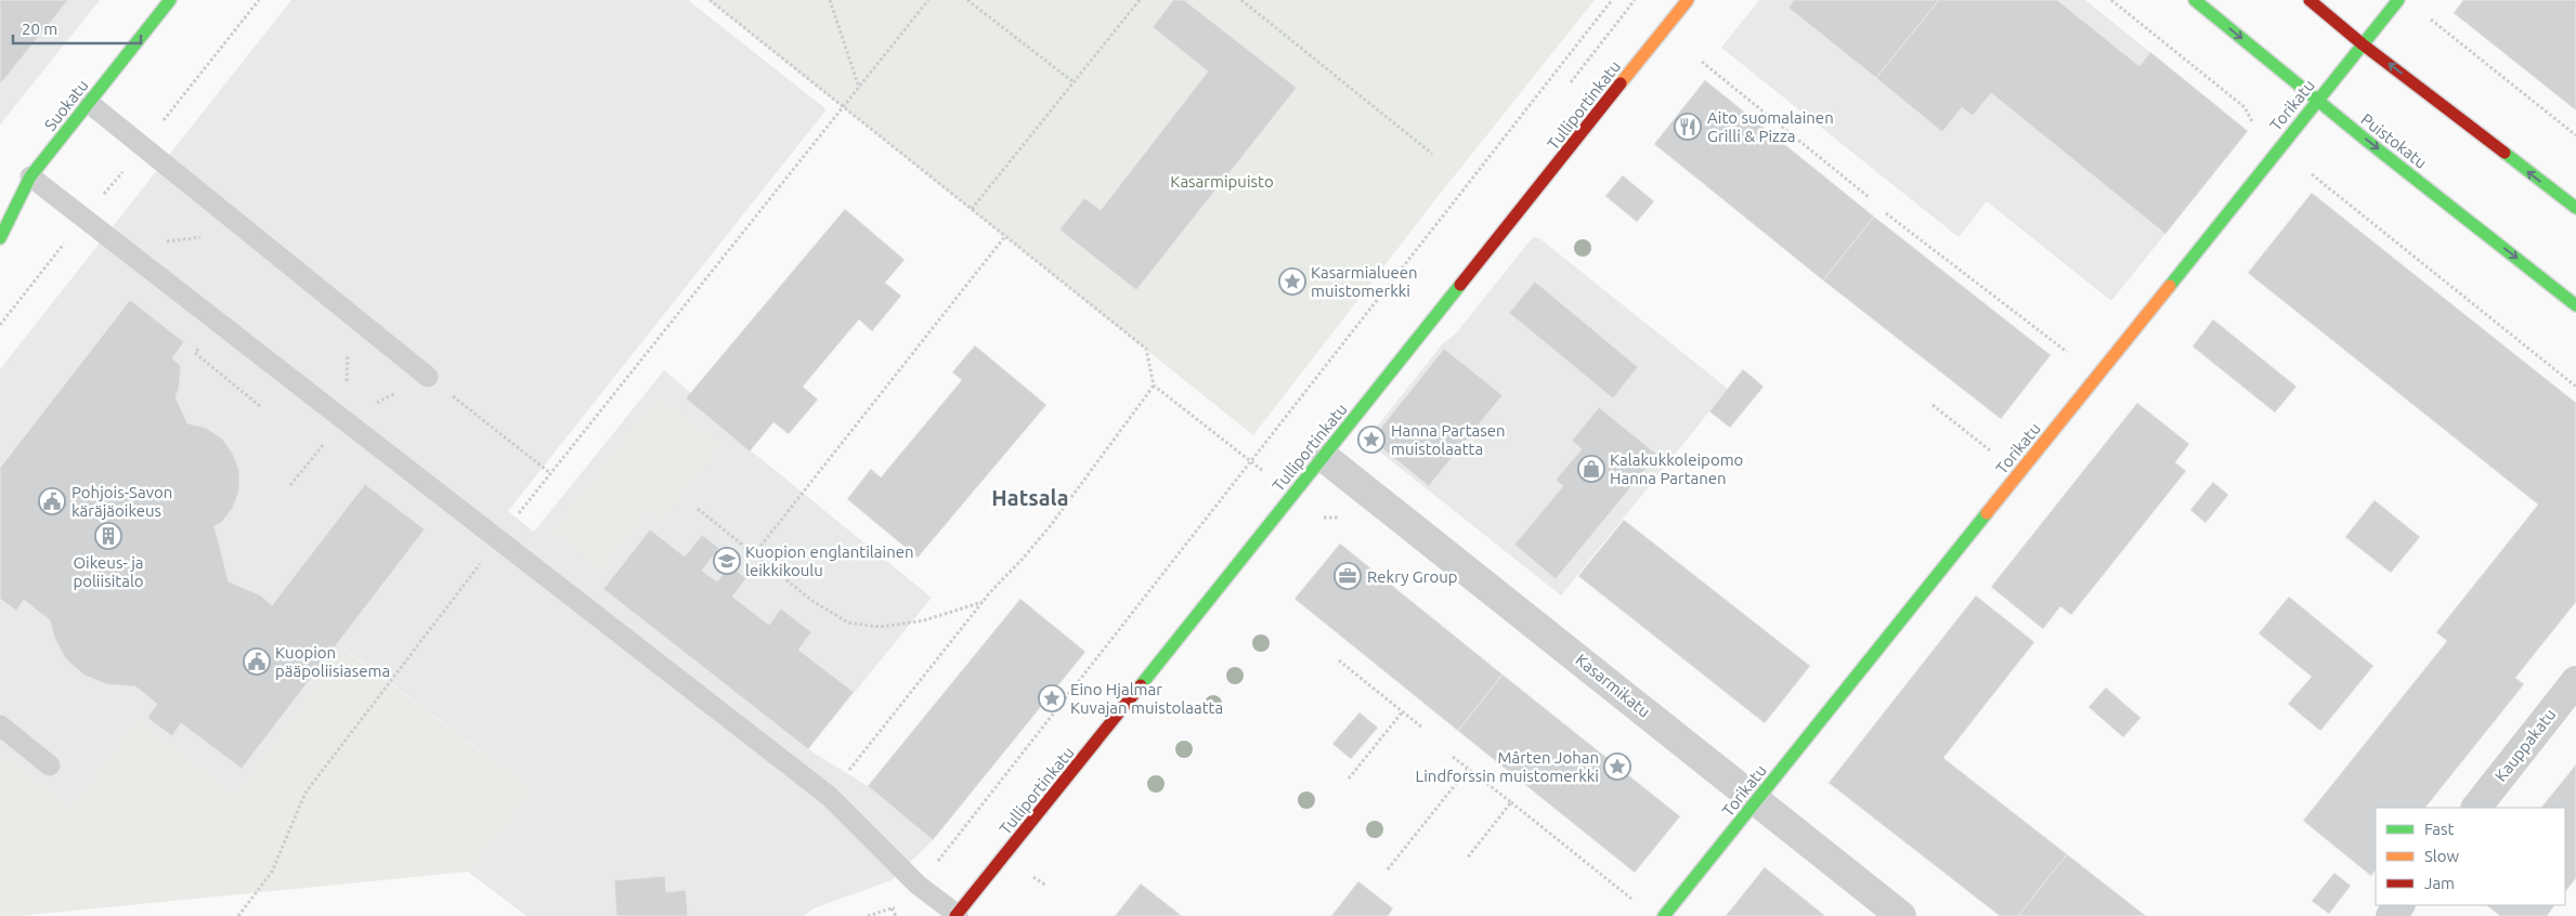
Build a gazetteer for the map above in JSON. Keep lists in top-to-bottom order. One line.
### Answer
{"streets":{"main road":["Suokatu","Tulliportinkatu","Torikatu","Puistokatu"],"street":["Kasarmikatu","Kauppakatu"]},"crossings":[["Tulliportinkatu","Kasarmikatu"],["Torikatu","Puistokatu"],["Torikatu","Kasarmikatu"]],"districts":["Hatsala"],"parks":["Kasarmipuisto"],"places":{"restaurant":["Aito suomalainen Grilli & Pizza"],"place":["Kasarmialueen muistomerkki","Hanna Partasen muistolaatta","Eino Hjalmar Kuvajan muistolaatta","Mårten Johan Lindforssin muistomerkki"],"shop":["Kalakukkoleipomo Hanna Partanen"],"public building":["Pohjois-Savon käräjäoikeus","Kuopion pääpoliisiasema"],"building":["Oikeus- ja poliisitalo"],"school or university":["Kuopion englantilainen leikkikoulu"],"office":["Rekry Group"]},"legend":["Fast","Slow","Jam"],"scale_bar":"20 m"}
